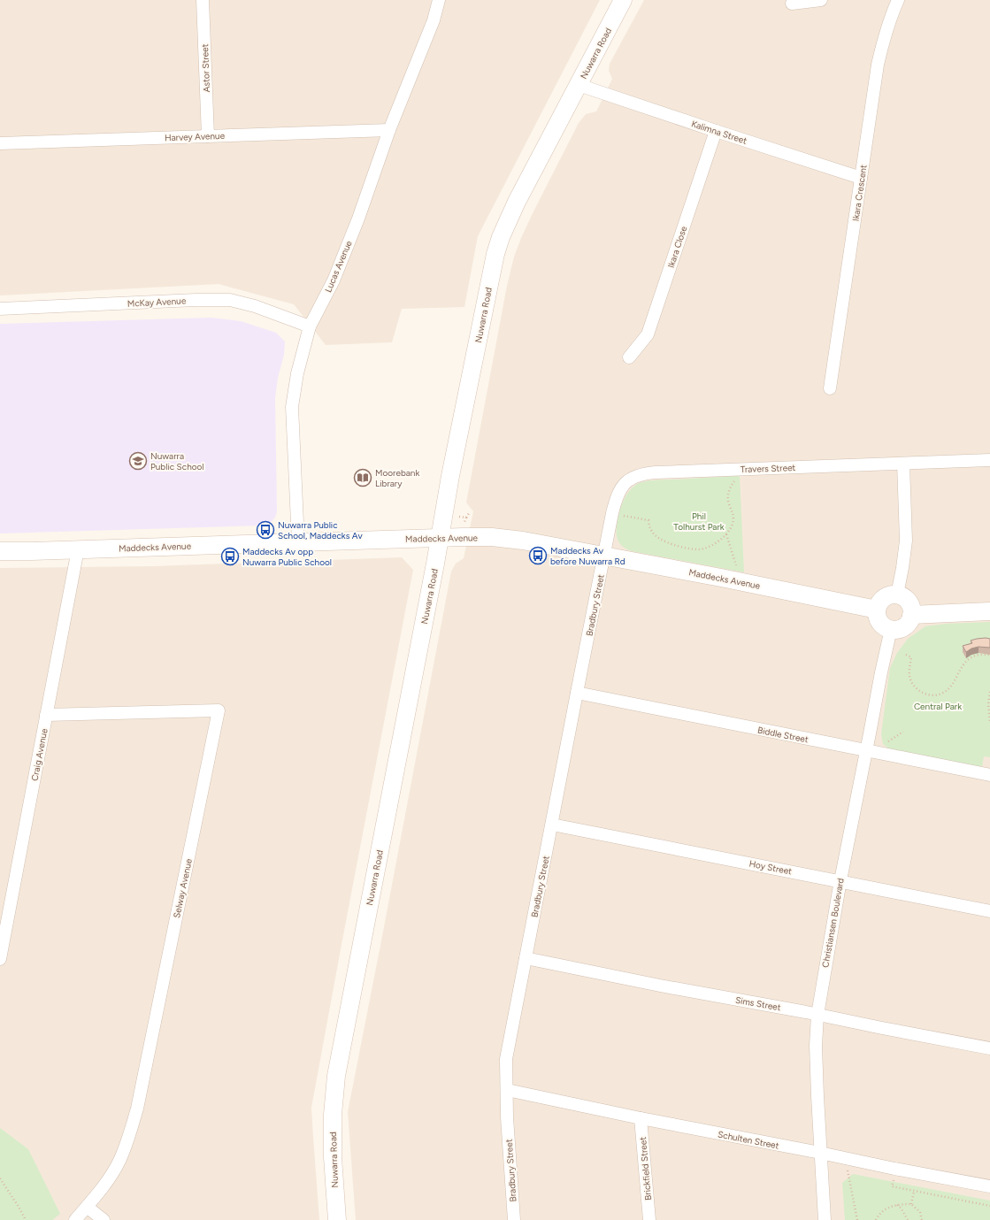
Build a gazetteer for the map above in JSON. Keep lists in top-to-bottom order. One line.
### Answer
{"streets":{"main road":["Nuwarra Road","Maddecks Avenue"],"street":["Astor Street","Kalimna Street","Harvey Avenue","Ikara Crescent","Ikara Close","Lucas Avenue","McKay Avenue","Travers Street","Bradbury Street","Biddle Street","Craig Avenue","Hoy Street","Selway Avenue","Christiansen Boulevard","Sims Street","Schulten Street","Brickfield Street"]},"crossings":[["Nuwarra Road","Kalimna Street"],["Nuwarra Road","Maddecks Avenue"],["Astor Street","Harvey Avenue"],["Kalimna Street","Ikara Crescent"],["Kalimna Street","Ikara Close"],["Harvey Avenue","Lucas Avenue"],["Lucas Avenue","McKay Avenue"],["Lucas Avenue","Maddecks Avenue"],["Travers Street","Maddecks Avenue"],["Travers Street","Bradbury Street"],["Maddecks Avenue","Bradbury Street"],["Maddecks Avenue","Craig Avenue"],["Maddecks Avenue","Christiansen Boulevard"],["Bradbury Street","Biddle Street"],["Bradbury Street","Hoy Street"],["Bradbury Street","Sims Street"],["Bradbury Street","Schulten Street"],["Biddle Street","Christiansen Boulevard"],["Craig Avenue","Selway Avenue"],["Hoy Street","Christiansen Boulevard"],["Christiansen Boulevard","Sims Street"],["Christiansen Boulevard","Schulten Street"],["Schulten Street","Brickfield Street"]],"parks":["Phil Tolhurst Park","Central Park"],"places":{"school or university":["Nuwarra Public School"],"library":["Moorebank Library"],"bus stop":["Nuwarra Public School, Maddecks Av","Maddecks Av before Nuwarra Rd","Maddecks Av opp Nuwarra Public School"]}}
